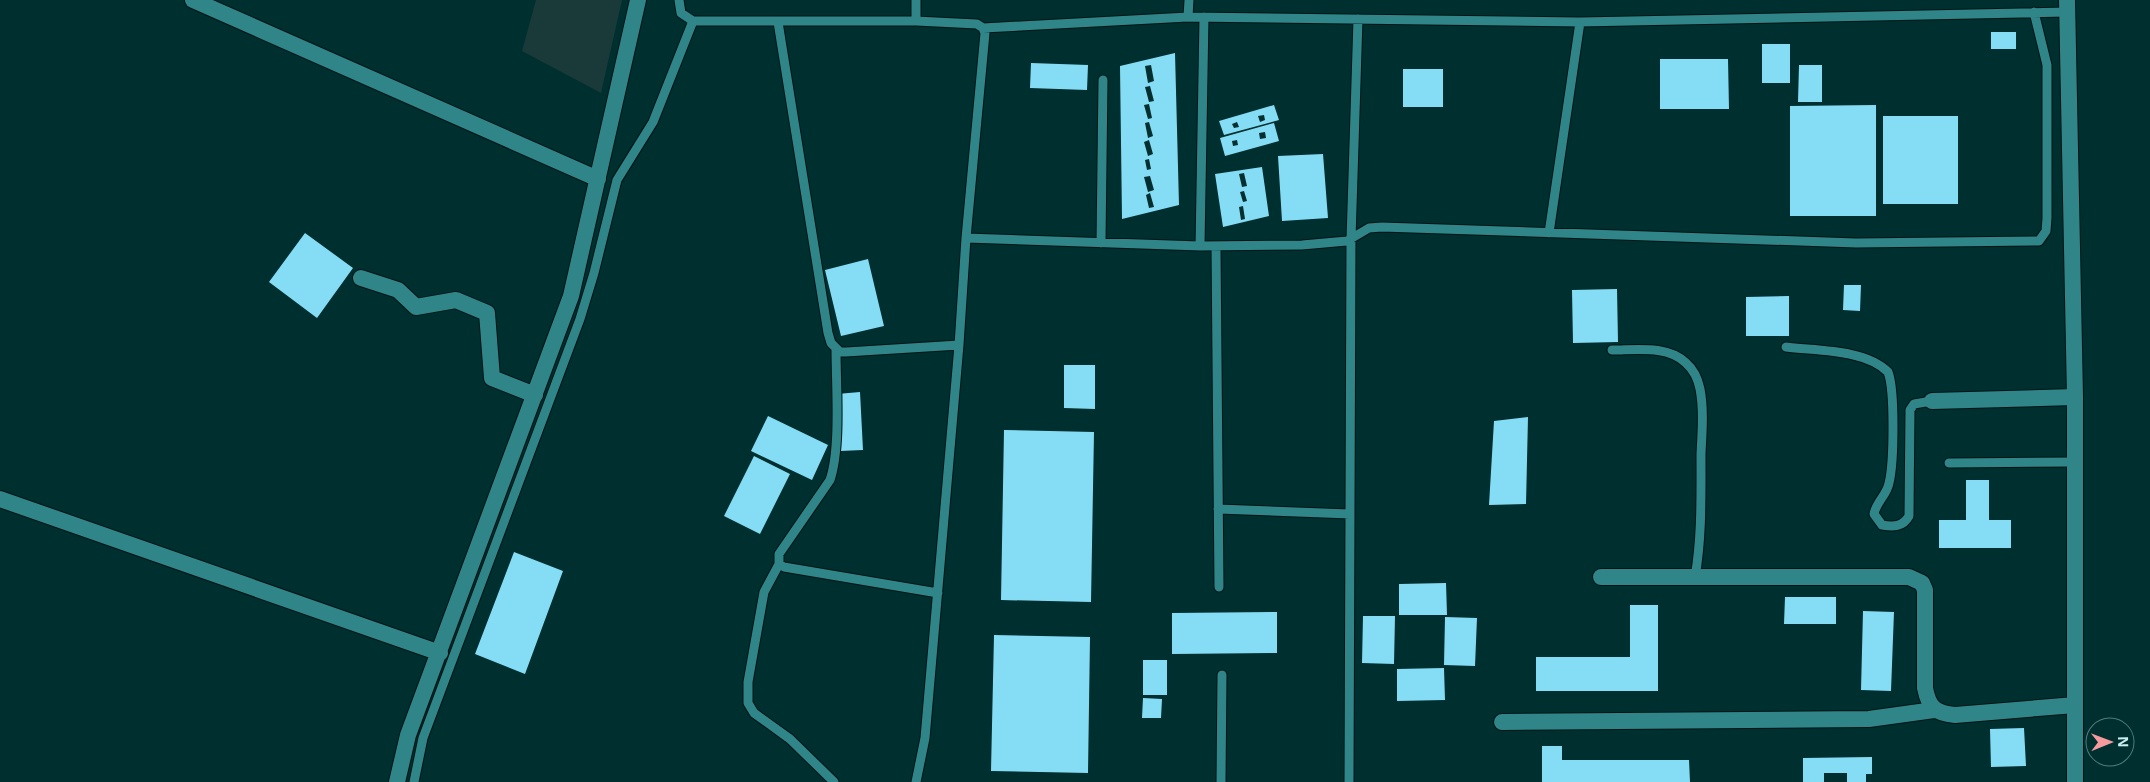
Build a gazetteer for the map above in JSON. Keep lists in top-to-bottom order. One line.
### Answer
{"north":"right"}
